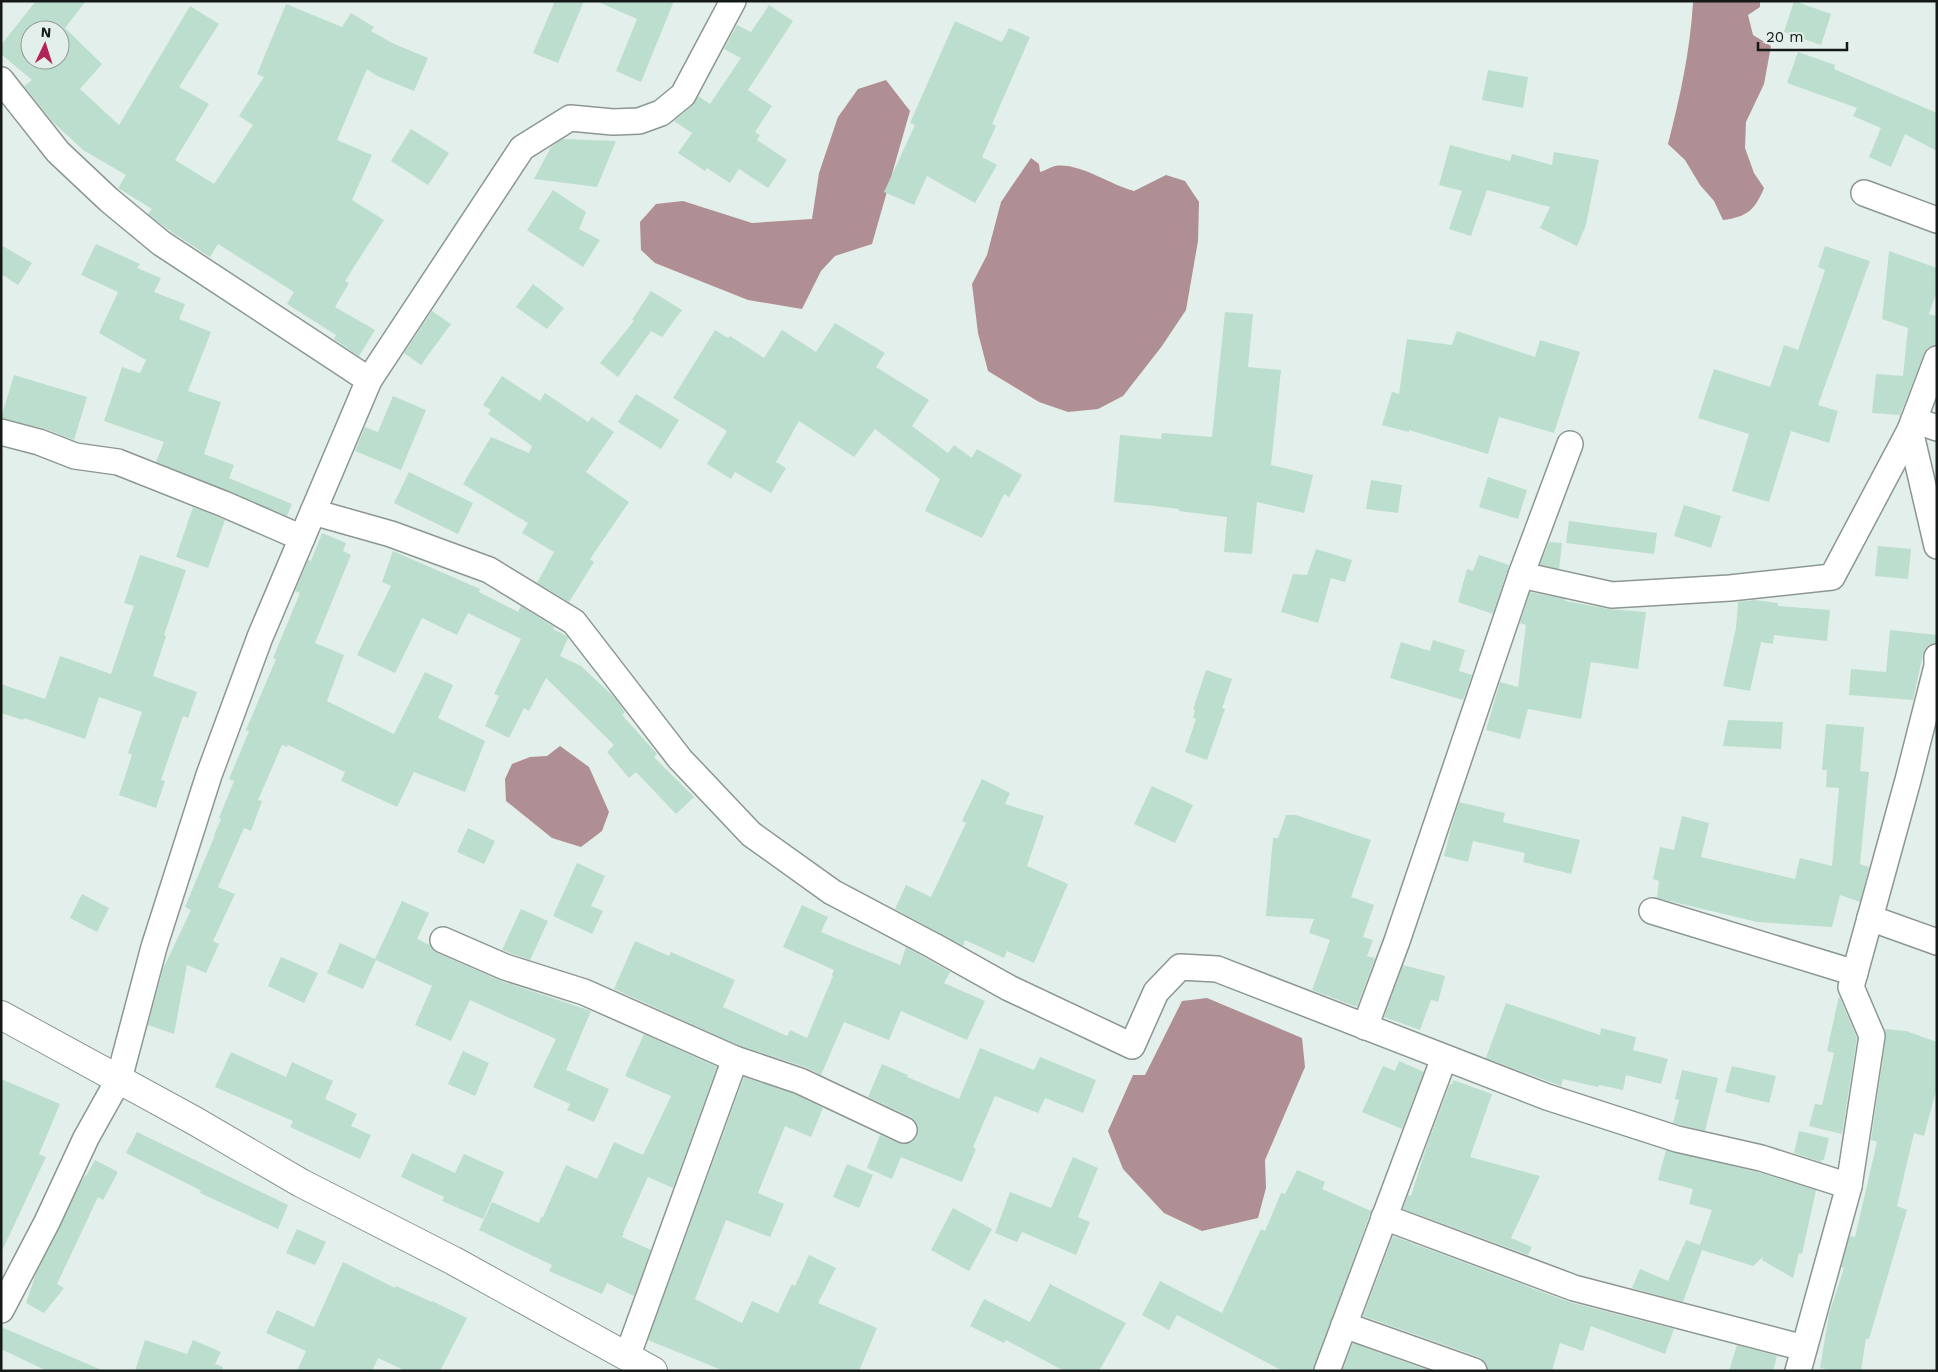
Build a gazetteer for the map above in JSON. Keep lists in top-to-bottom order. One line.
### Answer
{"scale_bar":"20 m","north":"top"}
